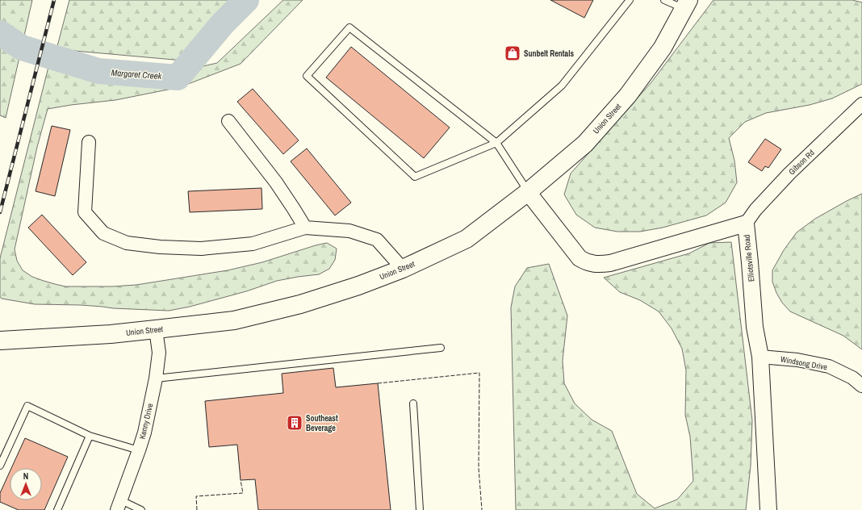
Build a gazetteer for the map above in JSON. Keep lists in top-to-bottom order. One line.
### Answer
{"streets":{"main road":["Union Street"],"street":["Gibson Rd","Elliotsville Road","Windsong Drive","Kenny Drive"]},"crossings":[["Union Street","Elliotsville Road"],["Union Street","Kenny Drive"],["Gibson Rd","Elliotsville Road"],["Elliotsville Road","Windsong Drive"]],"water":["Margaret Creek"],"places":{"shop":["Sunbelt Rentals"],"building":["Southeast Beverage"]},"north":"top"}
